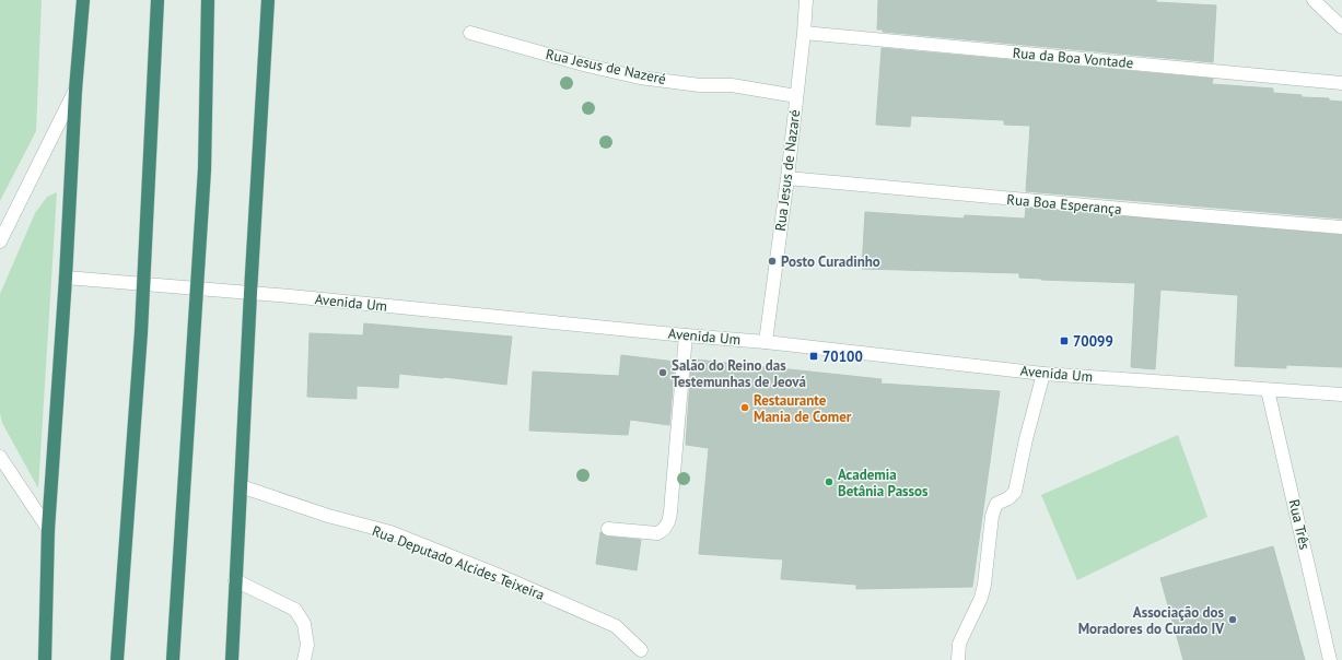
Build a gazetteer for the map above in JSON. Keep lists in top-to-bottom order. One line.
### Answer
{"streets":{"street":["Rua da Boa Vontade","Rua Jesus de Nazeré","Rua Jesus de Nazaré","Rua Boa Esperança","Avenida Um","Rua Três","Rua Deputado Alcides Teixeira"]},"crossings":[["Rua da Boa Vontade","Rua Jesus de Nazaré"],["Rua Jesus de Nazeré","Rua Jesus de Nazaré"],["Rua Jesus de Nazaré","Rua Boa Esperança"],["Rua Jesus de Nazaré","Avenida Um"],["Avenida Um","Rua Três"]],"places":{"other":["Posto Curadinho","Salão do Reino das Testemunhas de Jeová","Restaurante Mania de Comer","Academia Betânia Passos","Associação dos Moradores do Curado IV"],"transit":["70099","70100"]}}
